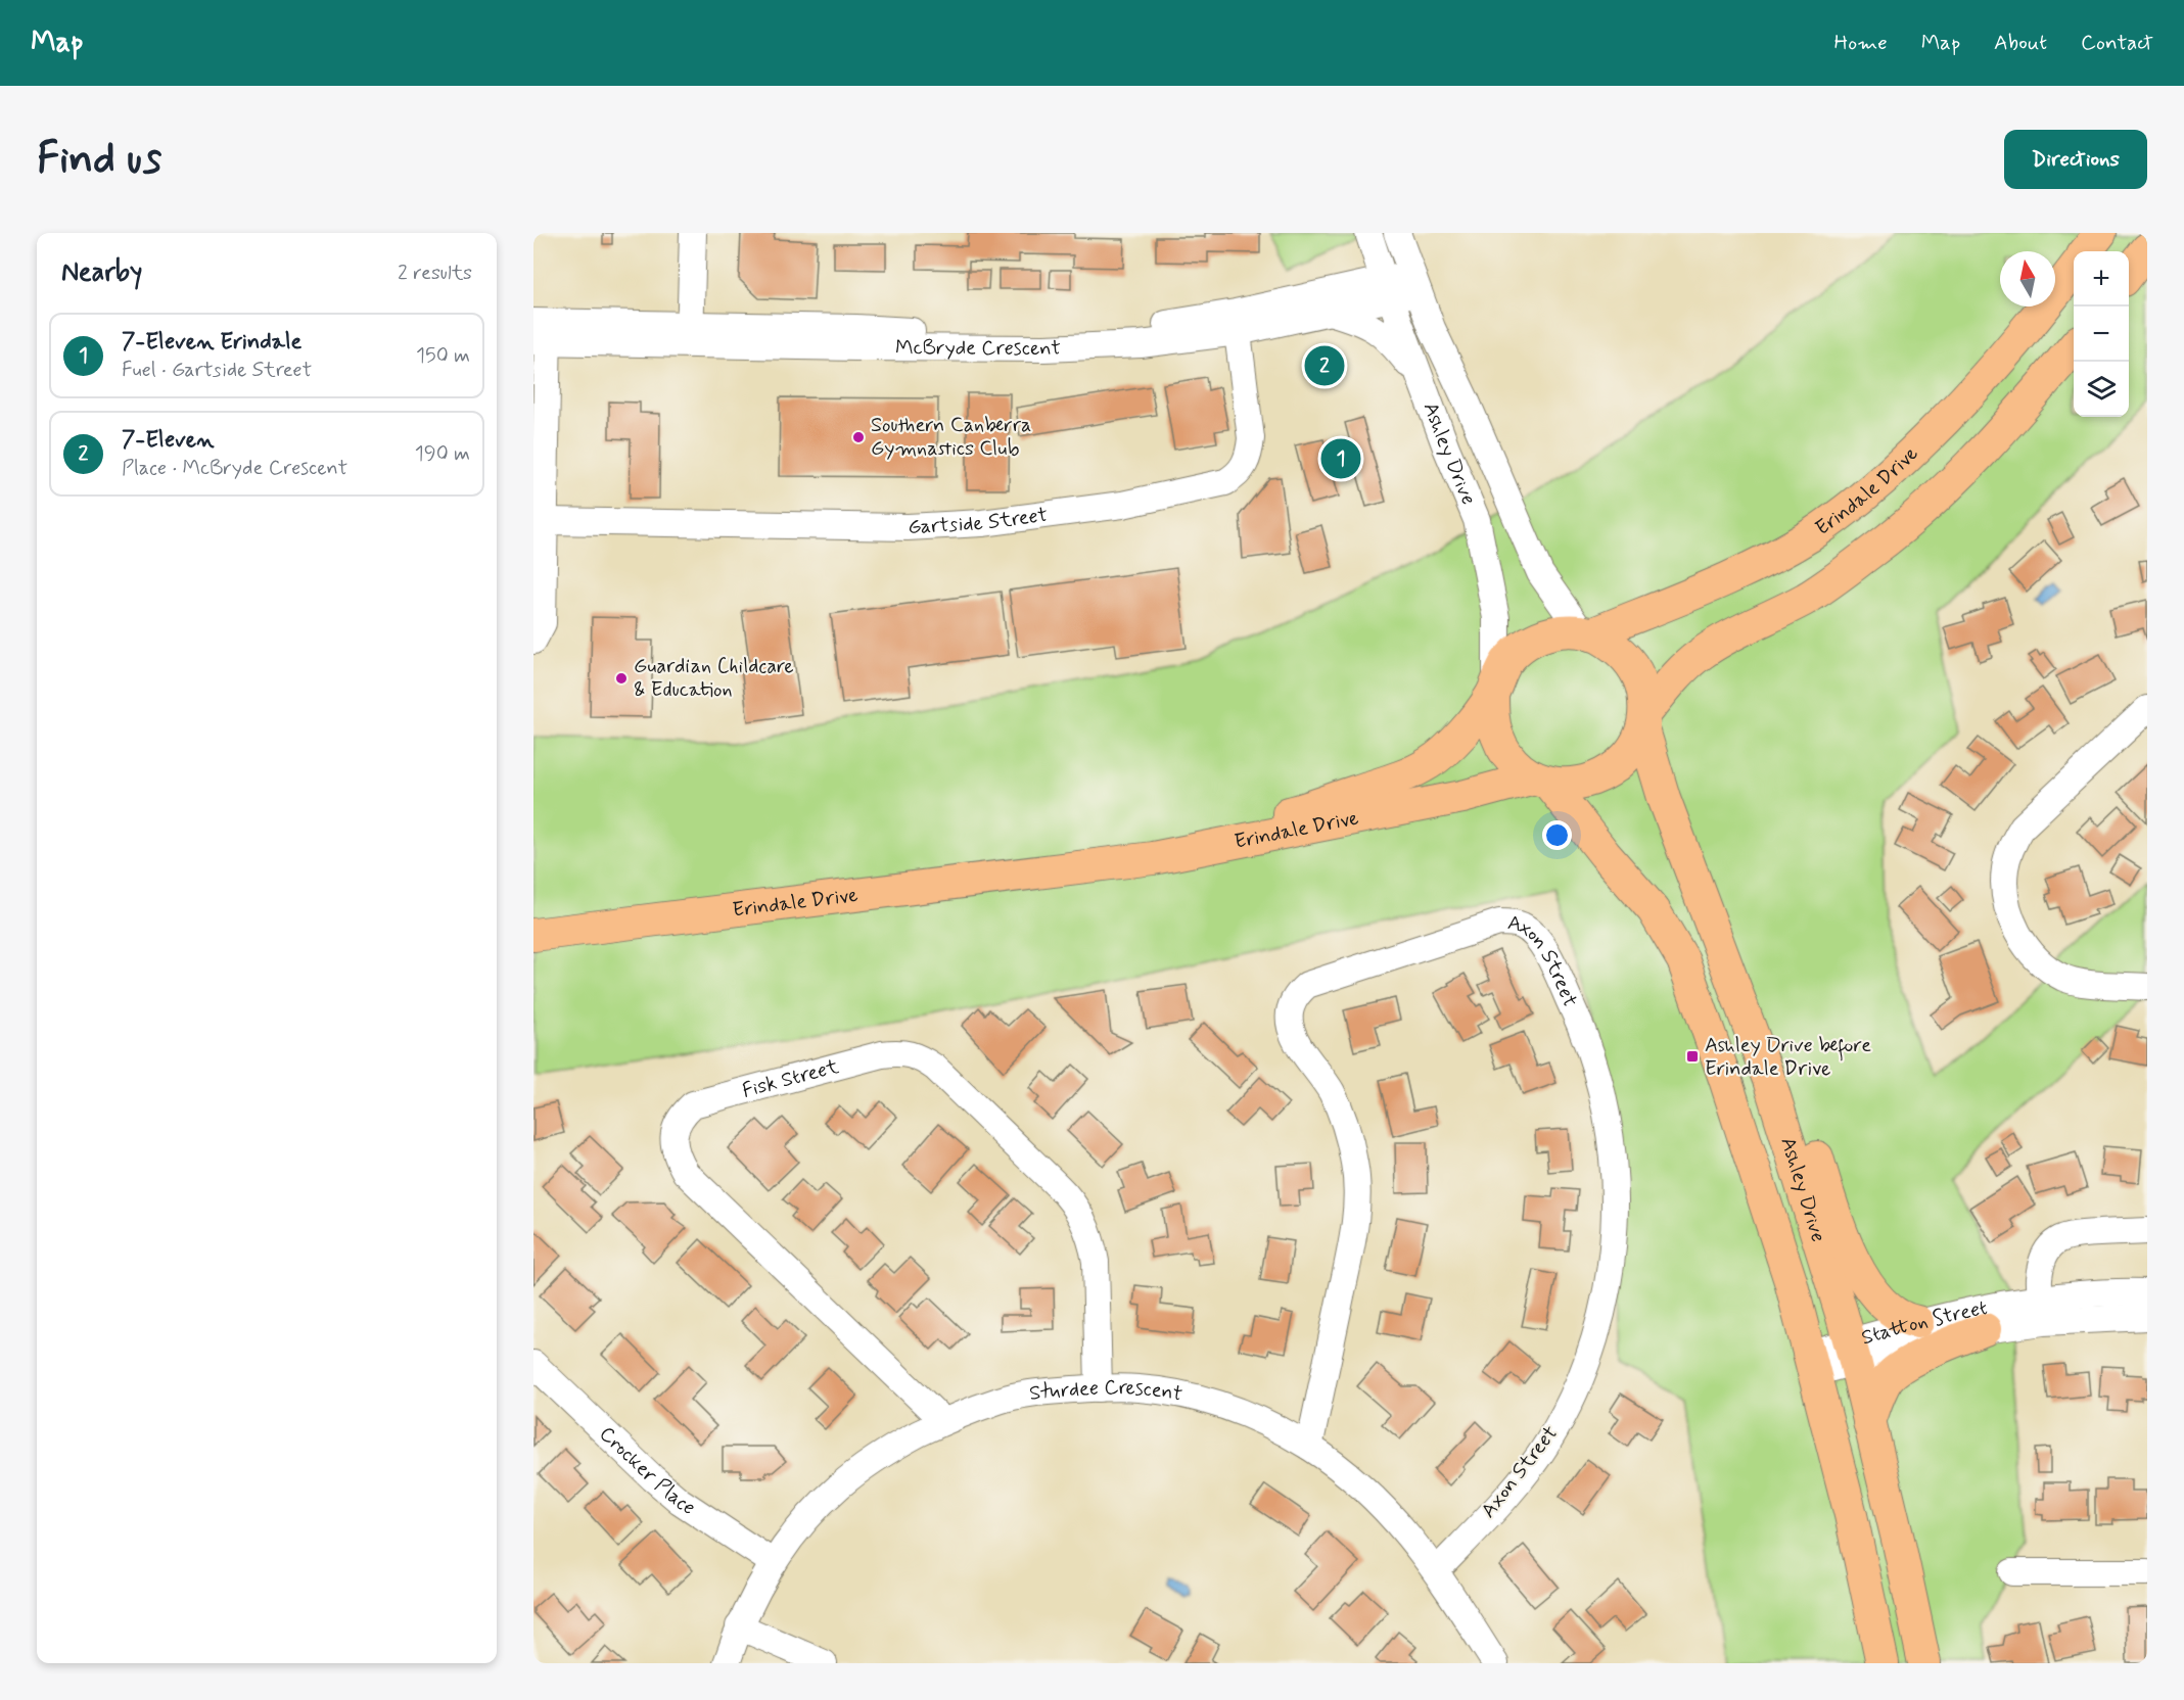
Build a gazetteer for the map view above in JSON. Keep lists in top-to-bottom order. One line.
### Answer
{"streets":{"main road":["Ashley Drive","Erindale Drive"],"street":["McBryde Crescent","Gartside Street","Axon Street","Fisk Street","Statton Street","Sturdee Crescent","Crocker Place"]},"crossings":[["McBryde Crescent","Ashley Drive"],["McBryde Crescent","Gartside Street"],["Ashley Drive","Erindale Drive"],["Ashley Drive","Statton Street"],["Axon Street","Sturdee Crescent"],["Fisk Street","Sturdee Crescent"],["Sturdee Crescent","Crocker Place"]],"places":{"other":["Southern Canberra Gymnastics Club","Guardian Childcare & Education"],"transit":["Ashley Drive before Erindale Drive"]},"north":"top","page":{"header":"Map","nav":["Home","Map","About","Contact"],"buttons":"Directions","title":"Find us","heading":["Nearby","2 results"],"map_buttons":["+","−"],"list":[{"mark":"1","name":"7-Eleven Erindale","note":"Fuel · Gartside Street","value":"150 m"},{"mark":"2","name":"7-Eleven","note":"Place · McBryde Crescent","value":"190 m"}],"pins":["2","1"]}}
